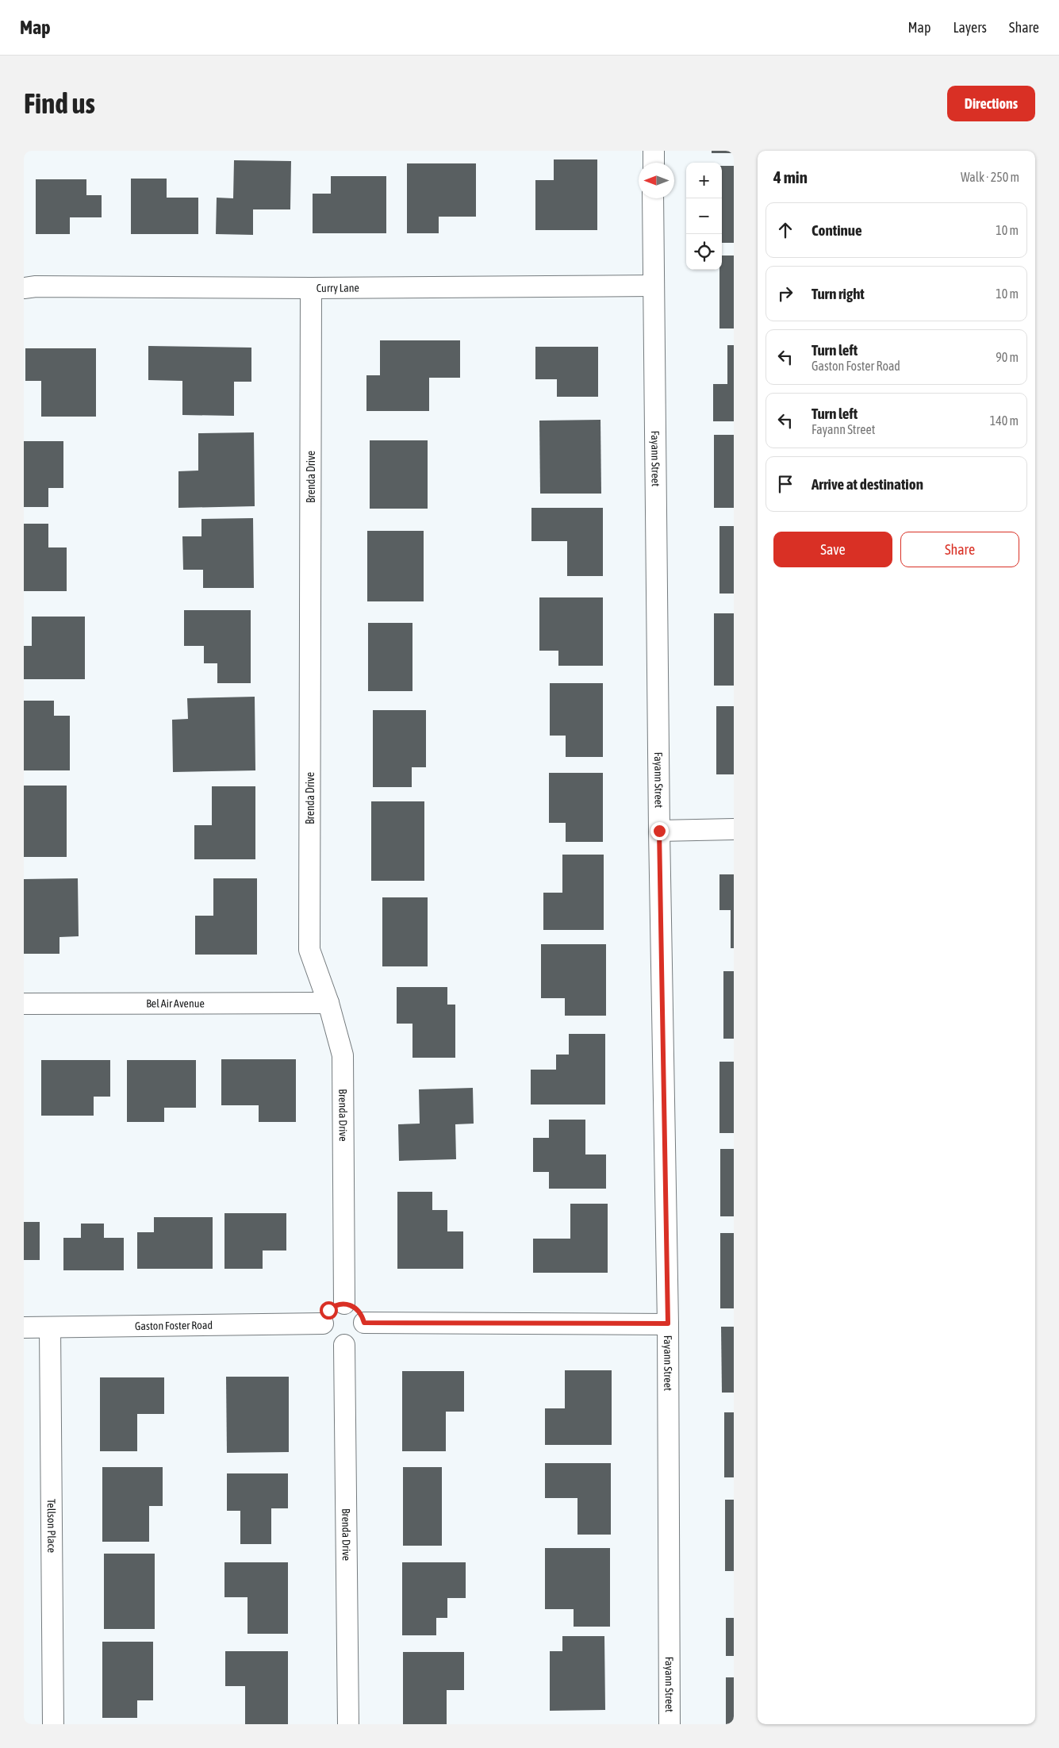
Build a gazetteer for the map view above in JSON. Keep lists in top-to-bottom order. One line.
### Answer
{"streets":{"street":["Curry Lane","Fayann Street","Brenda Drive","Bel Air Avenue","Gaston Foster Road","Tellson Place"]},"crossings":[["Curry Lane","Fayann Street"],["Curry Lane","Brenda Drive"],["Brenda Drive","Bel Air Avenue"],["Brenda Drive","Gaston Foster Road"],["Gaston Foster Road","Tellson Place"]],"north":"left","page":{"header":"Map","nav":["Map","Layers","Share"],"buttons":["Directions",["Save","Share"]],"title":"Find us","heading":["4 min","Walk · 250 m"],"map_buttons":["+","−"],"list":[["Continue","10 m"],["Turn right","10 m"],["Turn left","Gaston Foster Road","90 m"],["Turn left","Fayann Street","140 m"],"Arrive at destination"]}}
